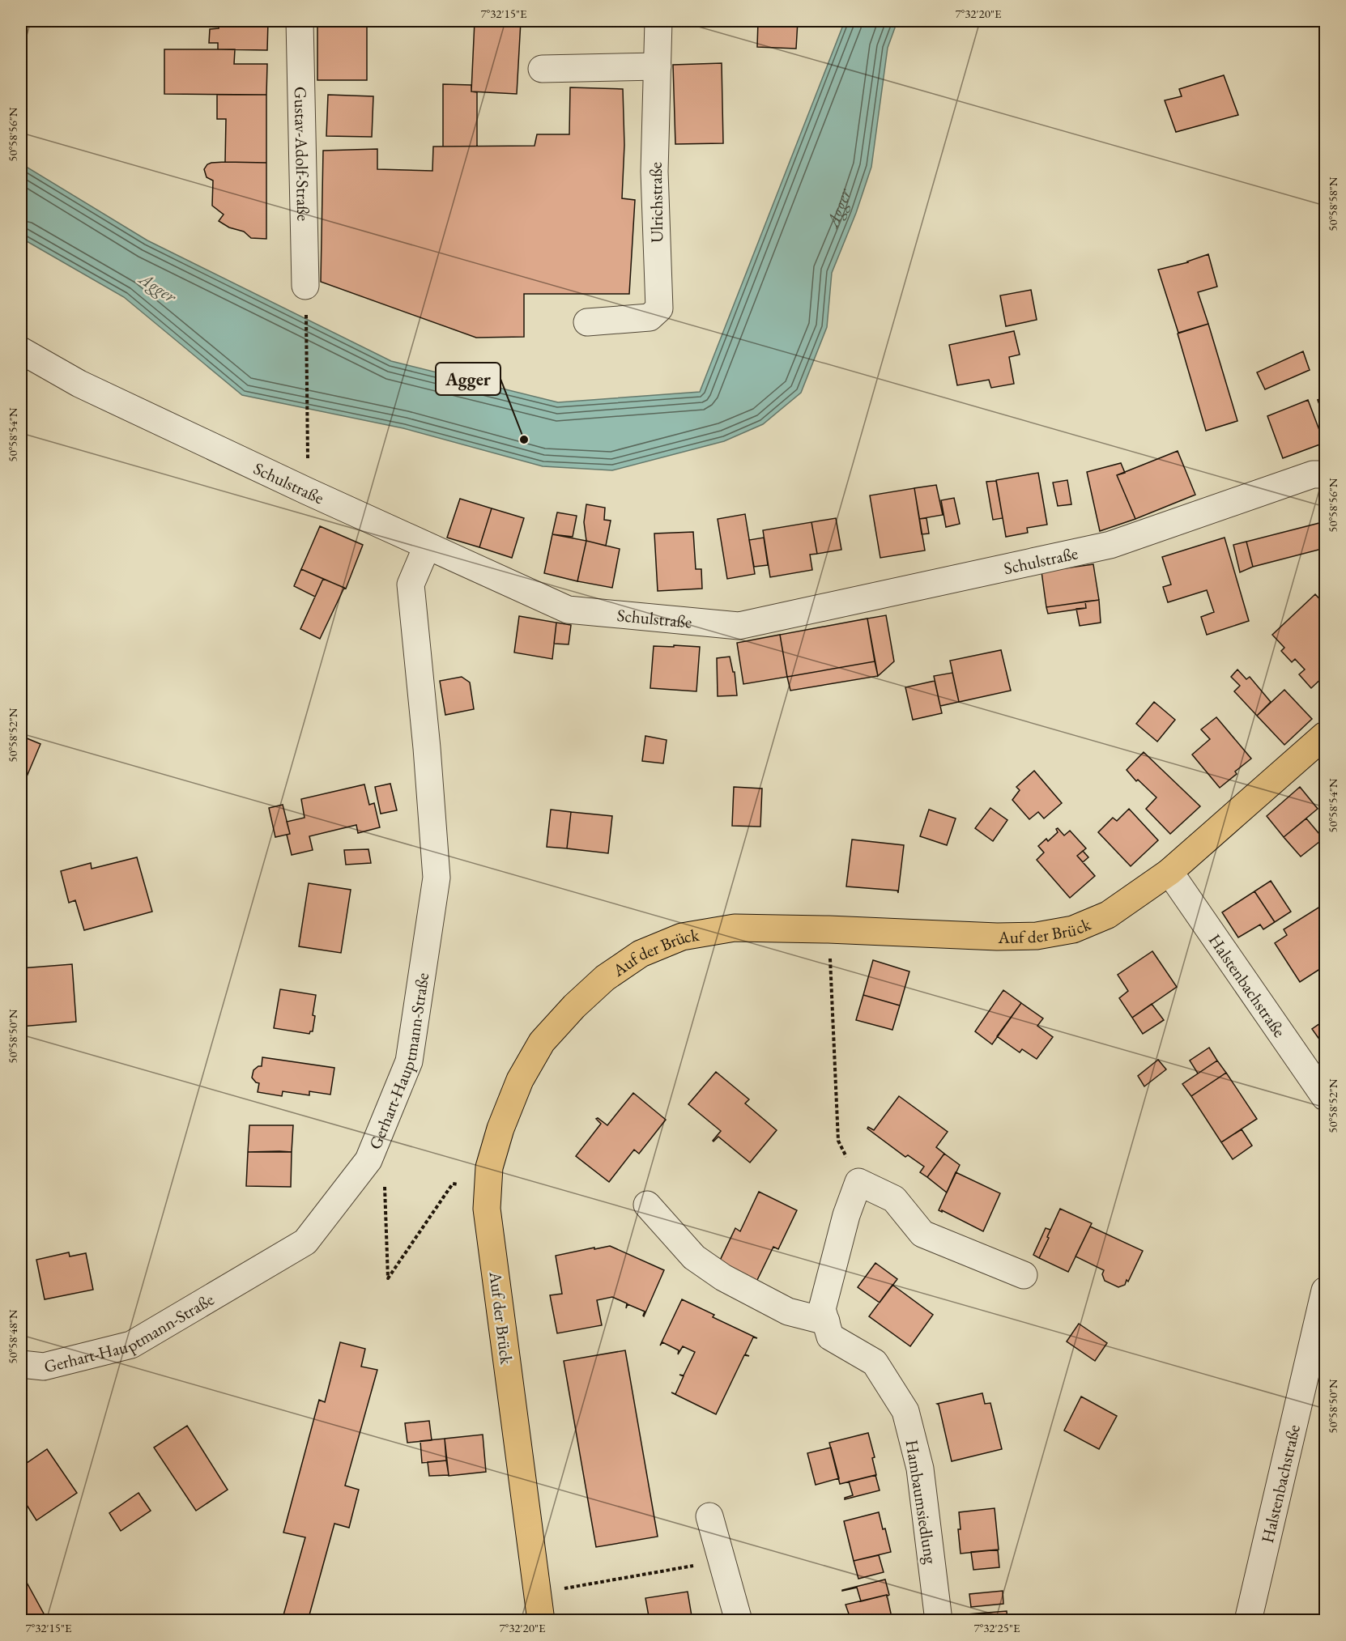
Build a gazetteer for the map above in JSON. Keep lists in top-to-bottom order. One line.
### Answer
{"streets":{"main road":["Auf der Brück"],"street":["Gustav-Adolf-Straße","Ulrichstraße","Schulstraße","Halstenbachstraße","Gerhart-Hauptmann-Straße","Hambaumsiedlung"]},"crossings":[["Schulstraße","Gerhart-Hauptmann-Straße"],["Auf der Brück","Halstenbachstraße"]],"water":["Agger"],"places":["Agger"],"coordinates":["7°32'15\"E","7°32'20\"E","50°58'56\"N","50°58'58\"N","50°58'54\"N","50°58'52\"N","50°58'50\"N","50°58'48\"N","7°32'25\"E"]}
